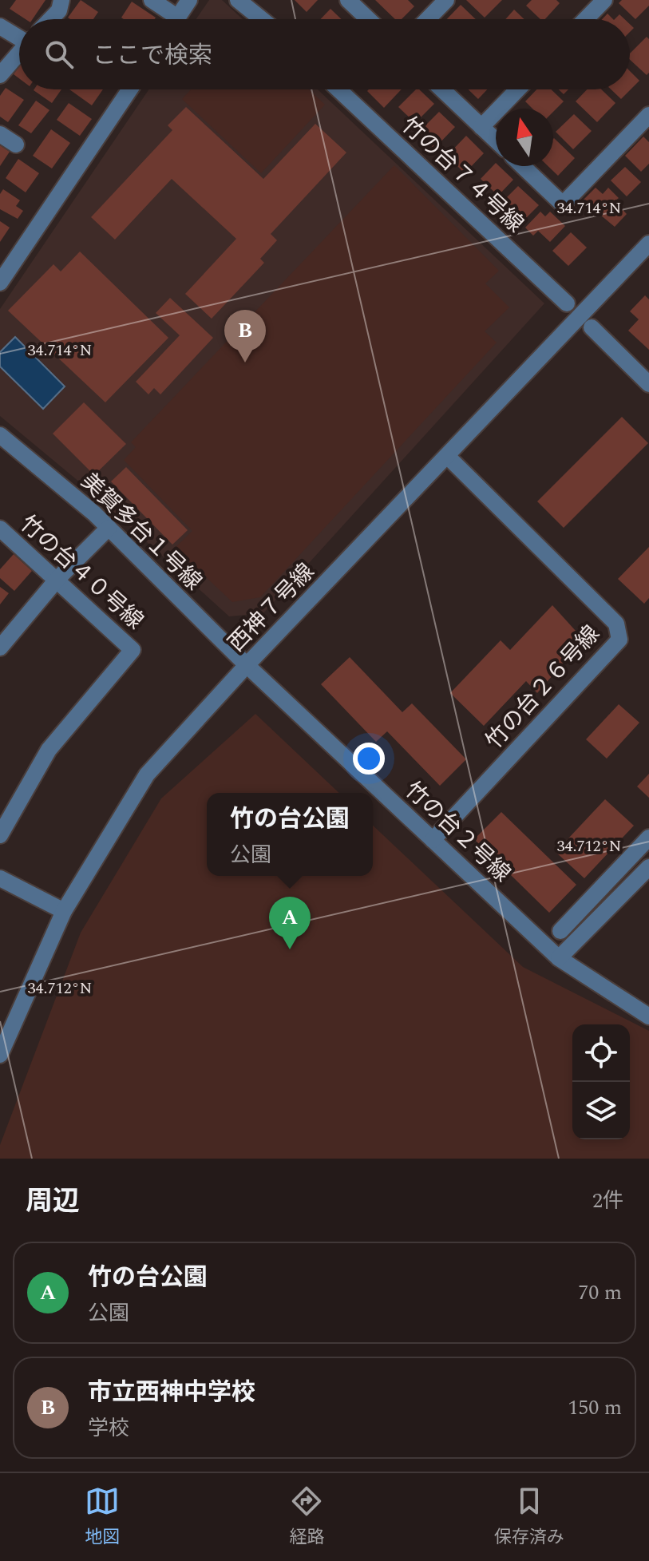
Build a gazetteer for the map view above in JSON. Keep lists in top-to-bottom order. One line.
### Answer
{"streets":{"street":["竹の台７４号線","美賀多台１号線","竹の台４０号線","西神７号線","竹の台２６号線","竹の台２号線"]},"crossings":[["美賀多台１号線","西神７号線"],["美賀多台１号線","竹の台２号線"],["西神７号線","竹の台２６号線"],["西神７号線","竹の台２号線"],["竹の台２６号線","竹の台２号線"]],"north":"top","page":{"search":"ここで検索","pins":["B","A"],"popup":["竹の台公園","公園"],"heading":["周辺","2件"],"list":[{"mark":"A","name":"竹の台公園","note":"公園","value":"70 m"},{"mark":"B","name":"市立西神中学校","note":"学校","value":"150 m"}],"nav":["地図","経路","保存済み"]},"coordinates":["34.714°N","34.712°N"]}
